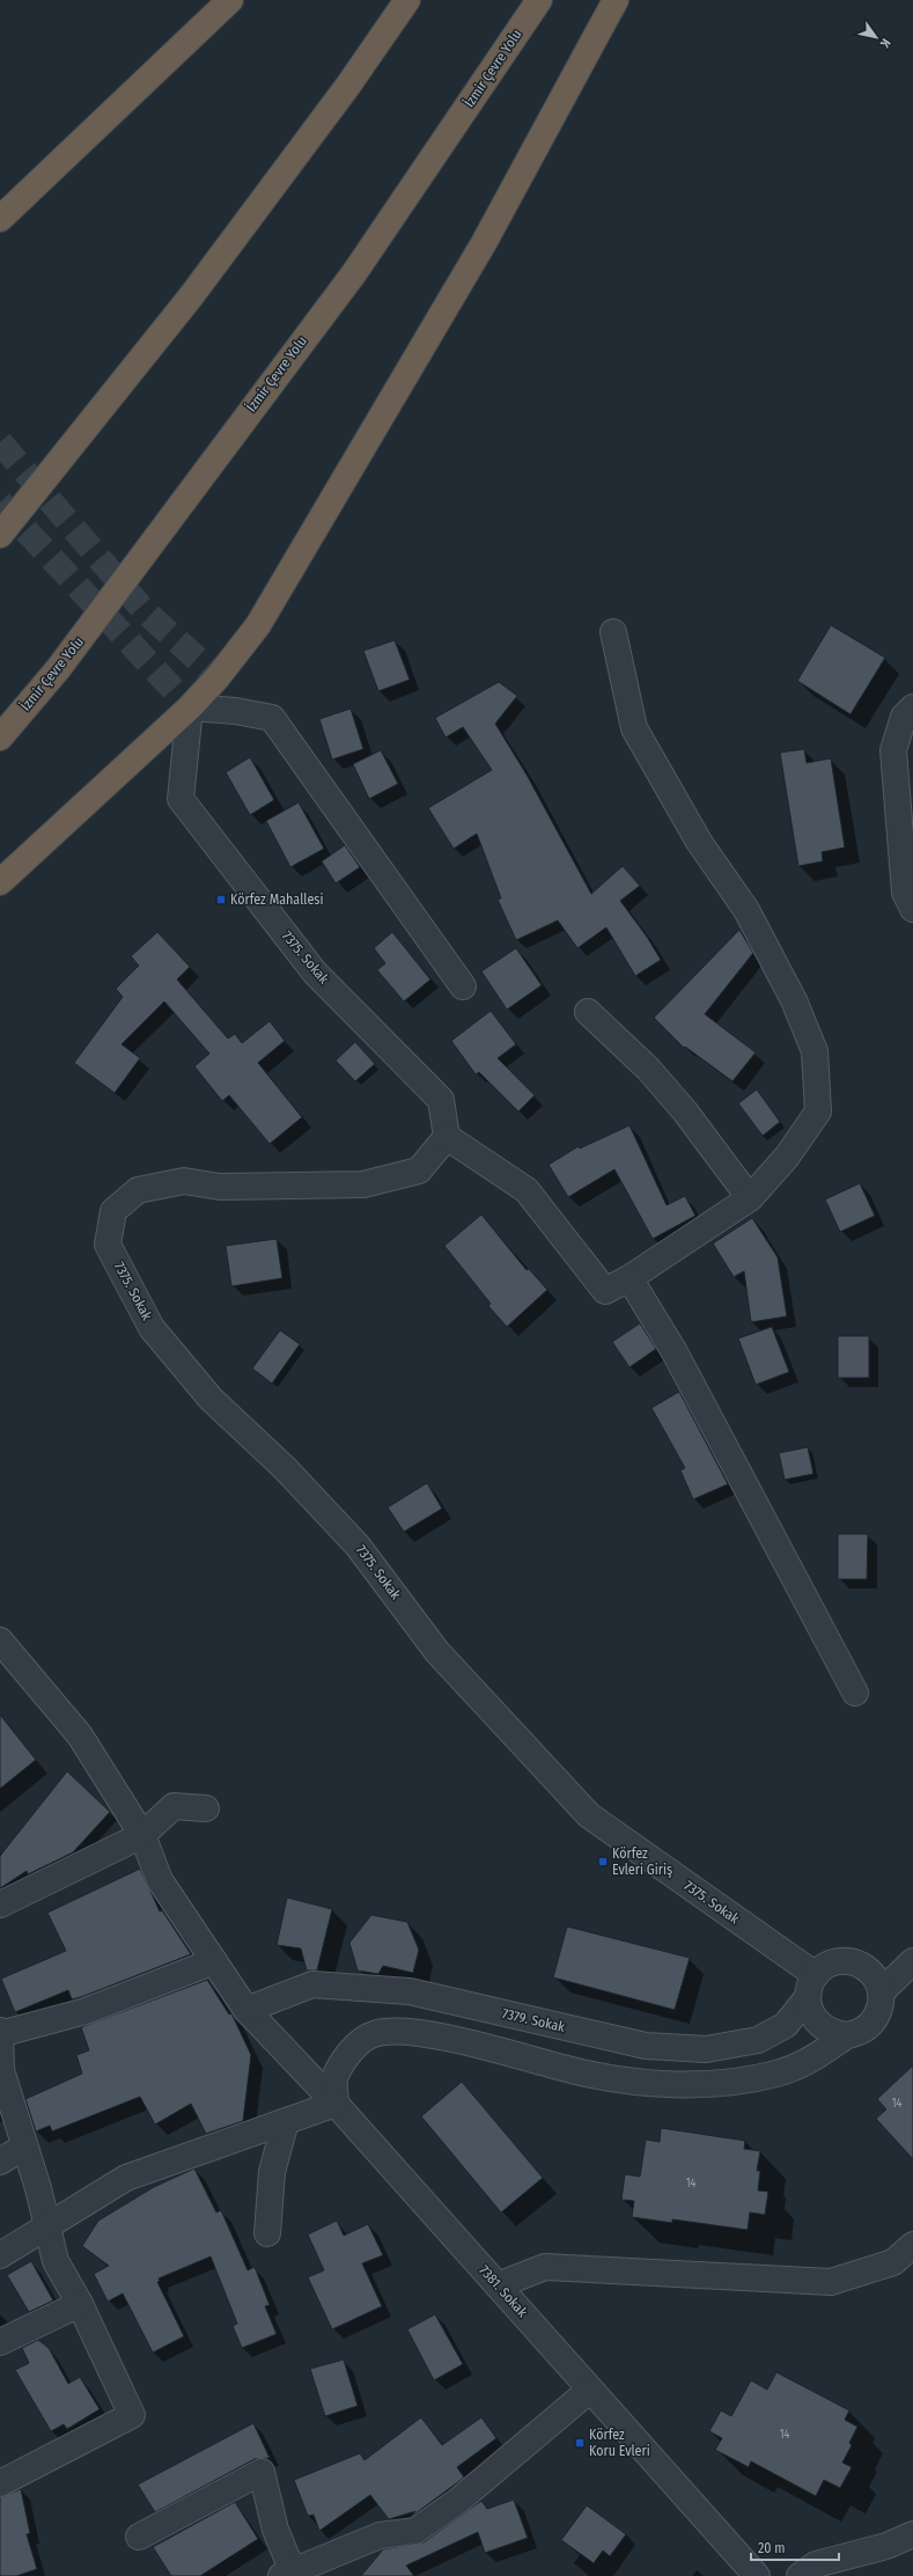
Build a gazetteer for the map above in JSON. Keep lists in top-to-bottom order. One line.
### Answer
{"streets":{"highway":["İzmir Çevre Yolu"],"street":["7375. Sokak","7379. Sokak","7381. Sokak"]},"crossings":[["7375. Sokak","7379. Sokak"],["7379. Sokak","7381. Sokak"]],"places":{"transit":["Körfez Mahallesi","Körfez Evleri Giriş","Körfez Koru Evleri"]},"house_numbers":["14","14","14"],"scale_bar":"20 m","north":"bottom right"}
